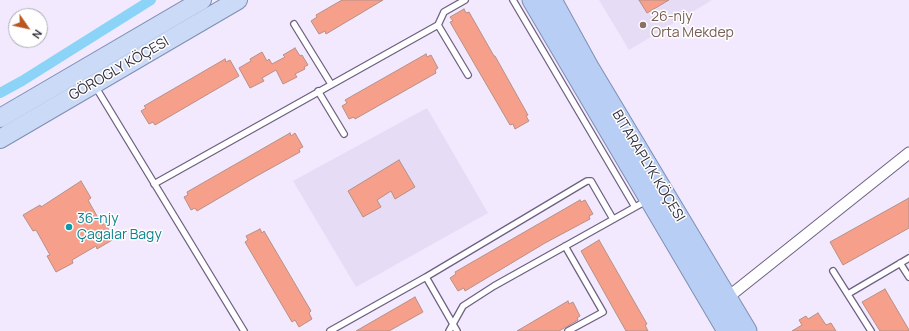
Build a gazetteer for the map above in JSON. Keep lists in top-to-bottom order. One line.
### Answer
{"streets":{"highway":["BITARAPLYK KÖÇESI"],"main road":["GÖROGLY KÖÇESI"]},"places":["26-njy Orta Mekdep","36-njy Çagalar Bagy"],"north":"bottom right"}
